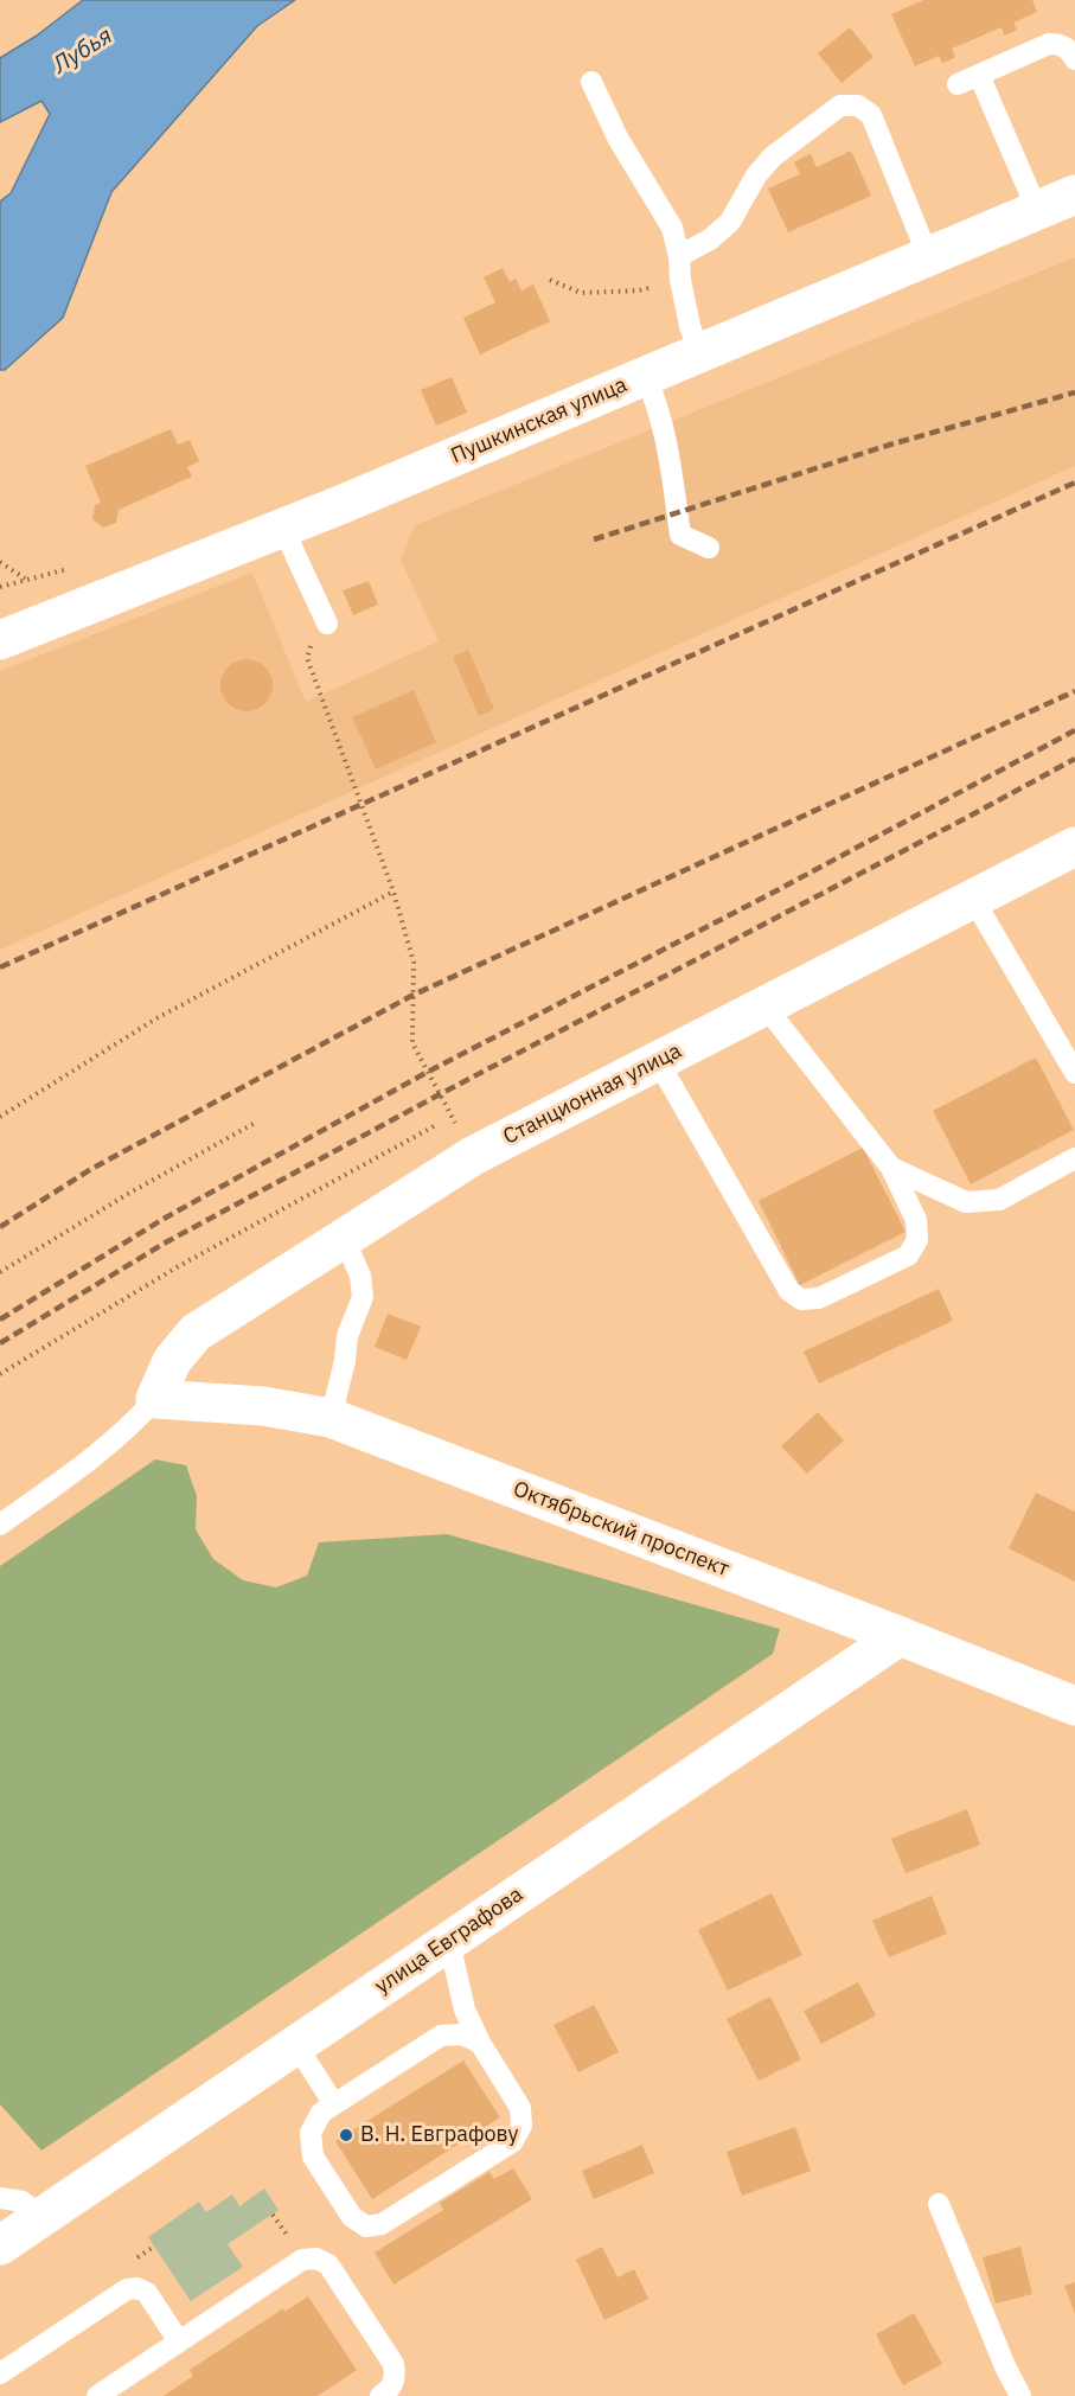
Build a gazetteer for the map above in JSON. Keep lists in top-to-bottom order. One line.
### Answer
{"streets":{"street":["Пушкинская улица","Станционная улица","Октябрьский проспект","улица Евграфова"]},"crossings":[["Станционная улица","Октябрьский проспект"],["Октябрьский проспект","улица Евграфова"]],"water":["Лубья"],"places":["В. Н. Евграфову"]}
